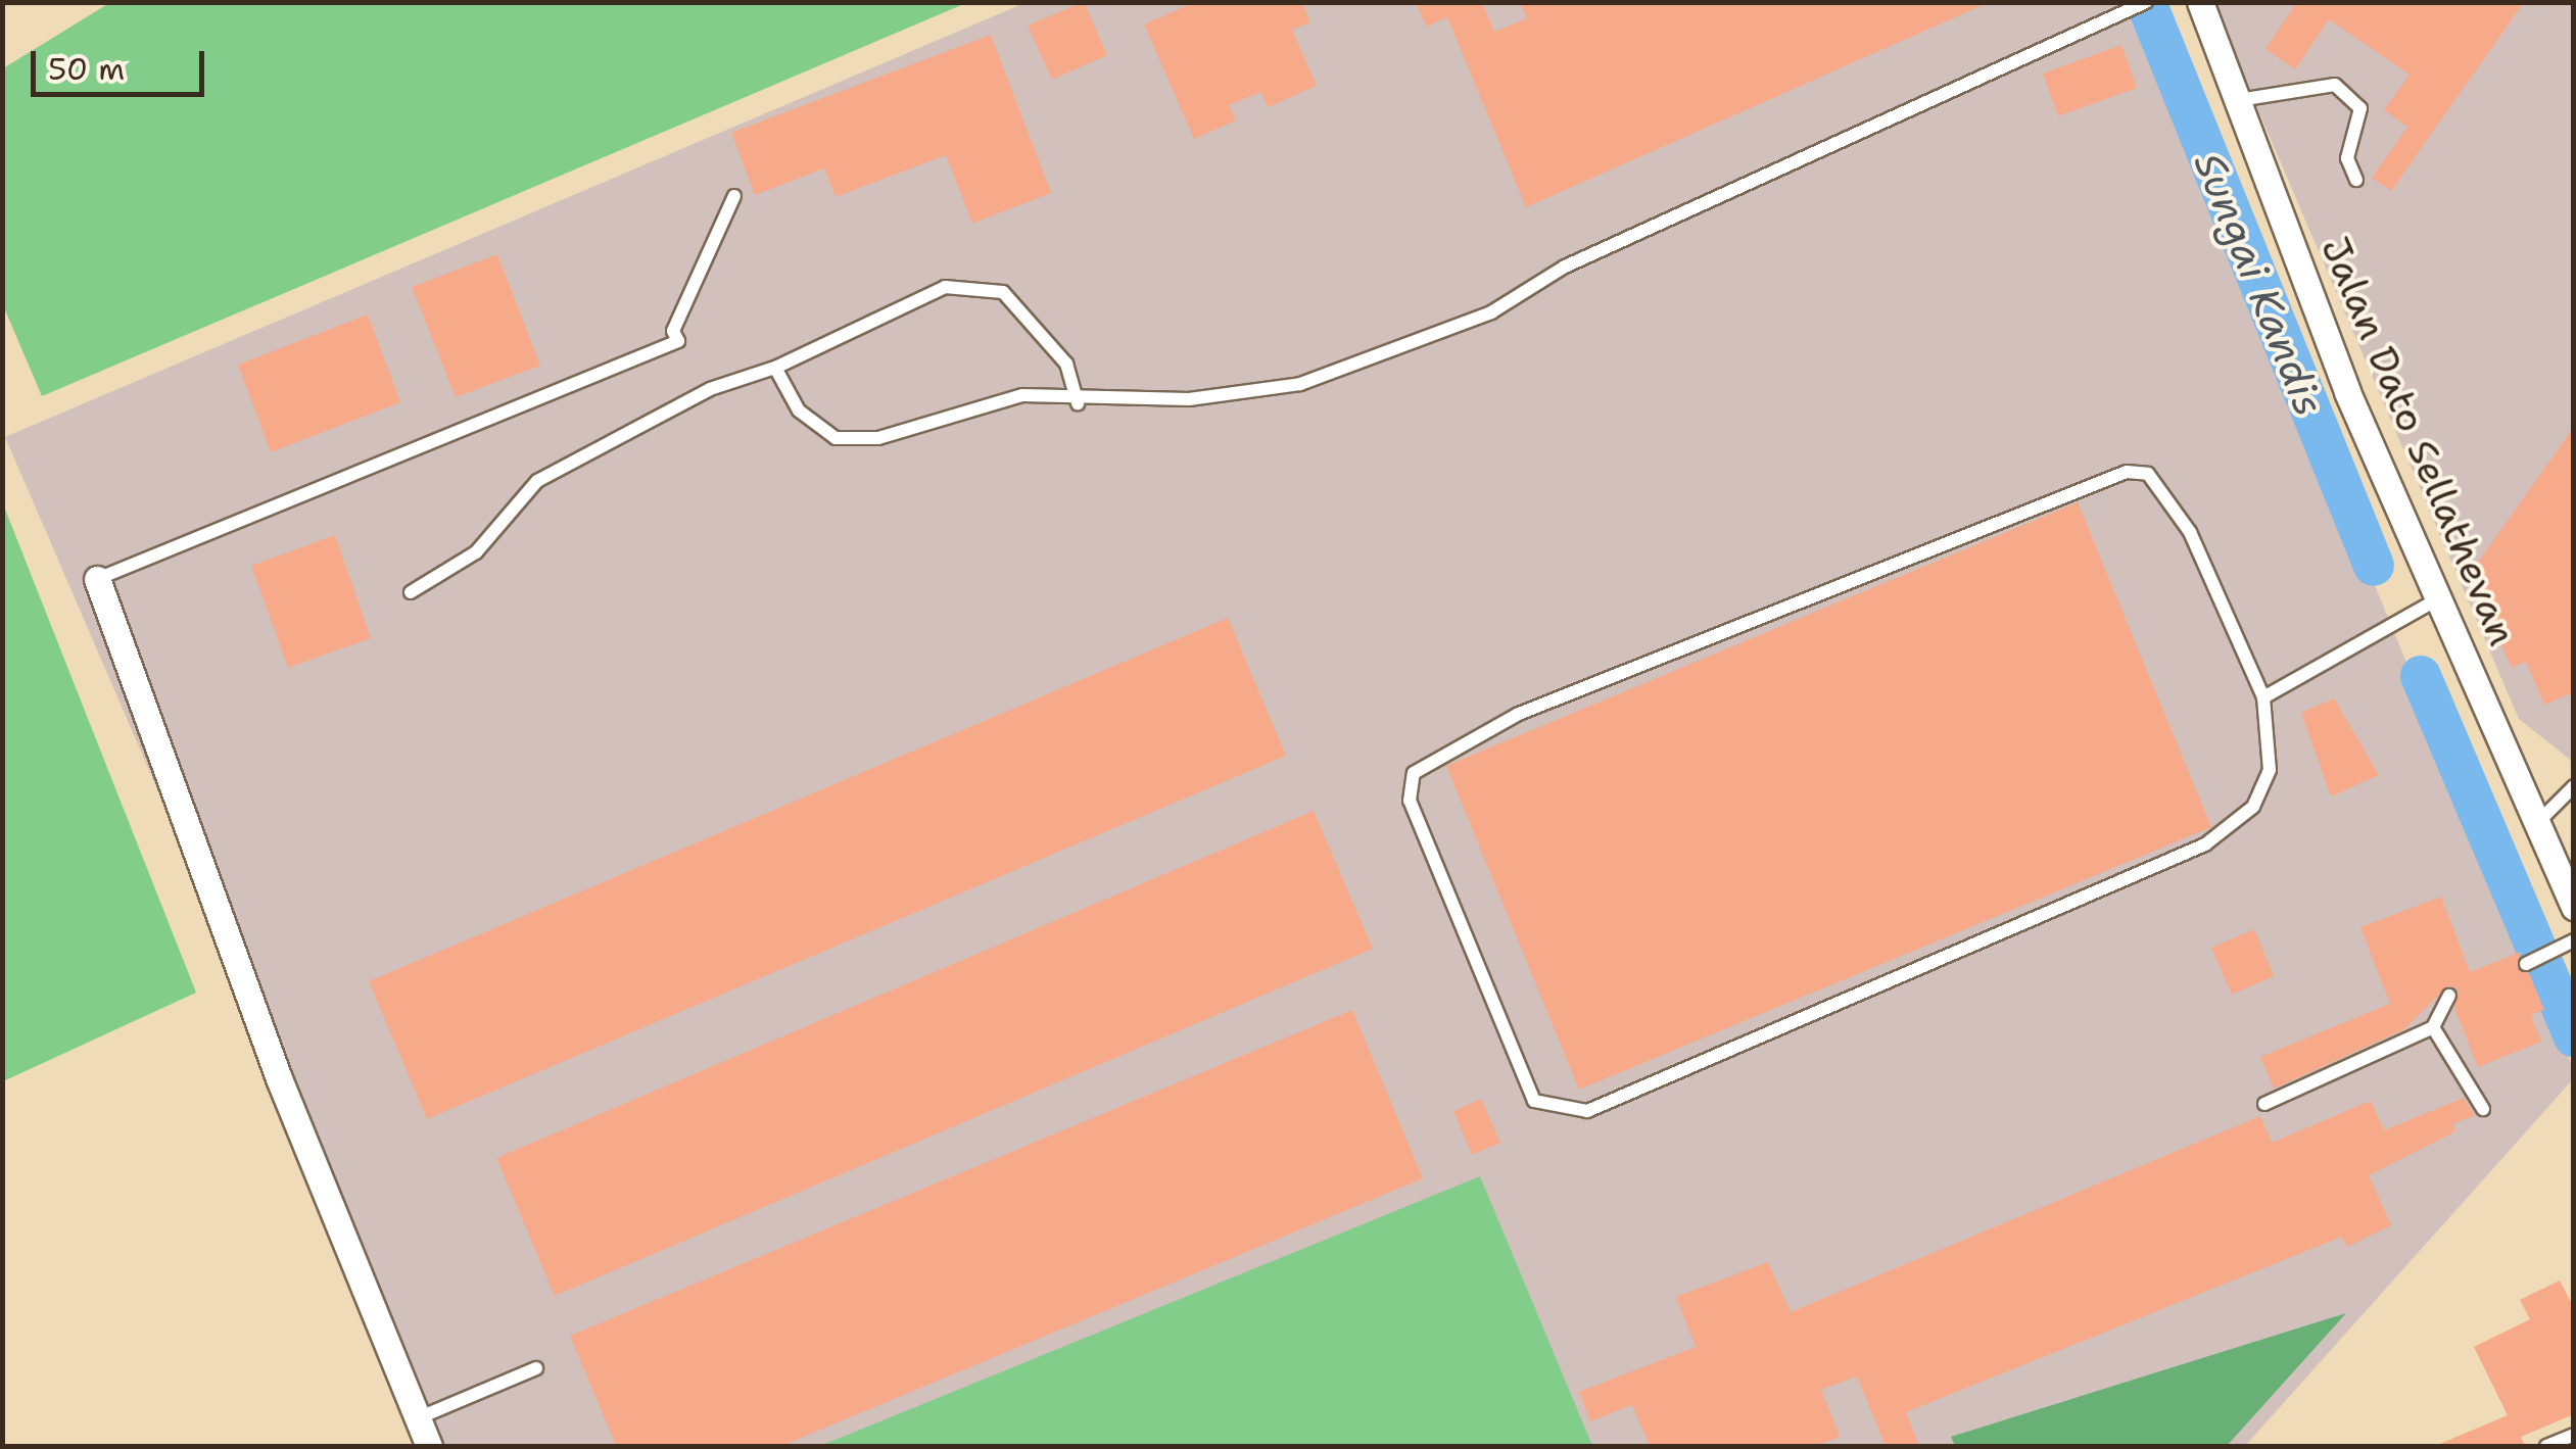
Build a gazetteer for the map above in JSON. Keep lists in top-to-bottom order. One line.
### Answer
{"streets":{"street":["Jalan Dato Sellathevan"]},"water":["Sungai Kandis"],"scale_bar":"50 m"}
